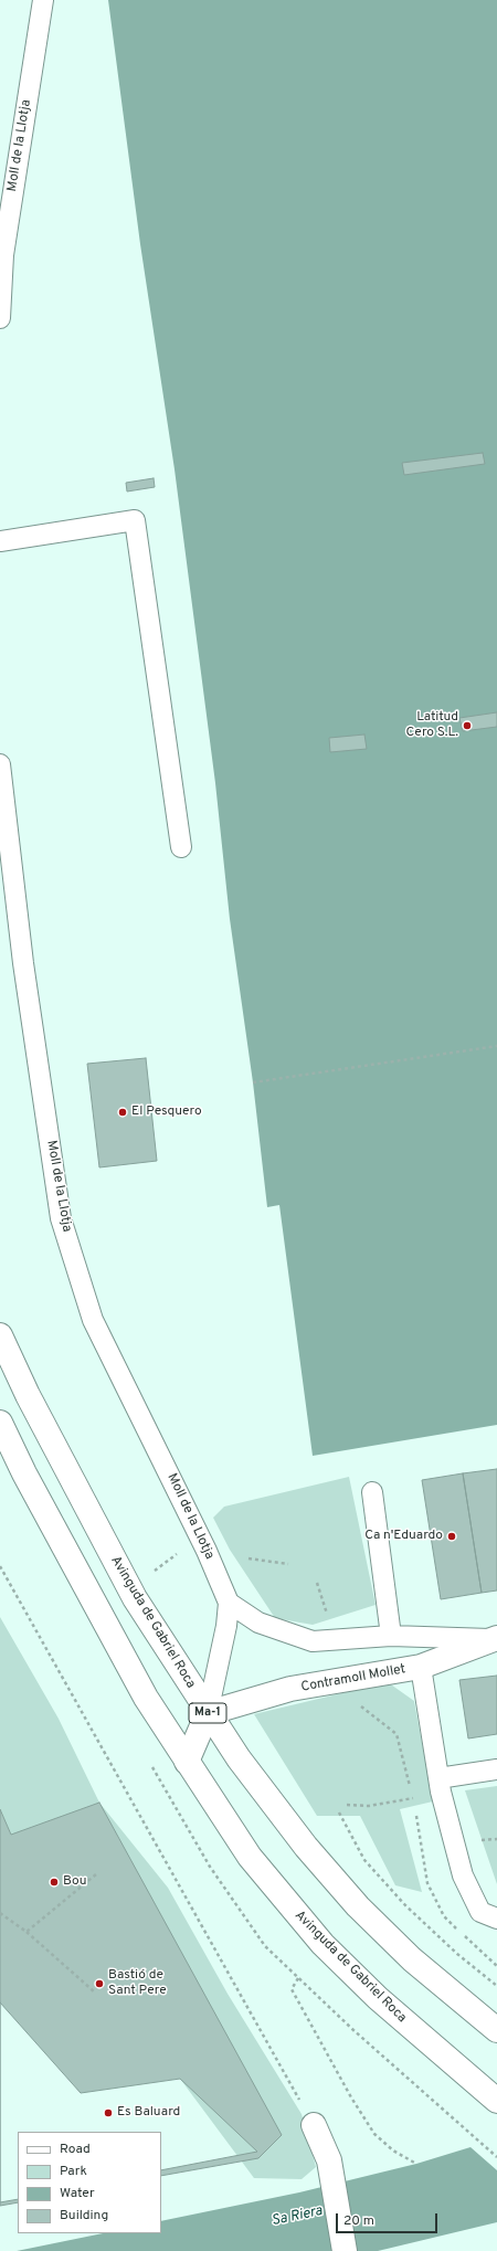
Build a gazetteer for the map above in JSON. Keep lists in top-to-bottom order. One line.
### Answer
{"streets":{"main road":["Avinguda de Gabriel Roca","Contramoll Mollet","Ma-1"],"lane":["Moll de la Llotja"]},"crossings":[["Moll de la Llotja","Avinguda de Gabriel Roca"],["Moll de la Llotja","Contramoll Mollet"],["Avinguda de Gabriel Roca","Contramoll Mollet"]],"water":["Sa Riera"],"places":["Latitud Cero S.L.","El Pesquero","Ca n'Eduardo","Bou","Bastió de Sant Pere","Es Baluard"],"legend":["Road","Park","Water","Building"],"scale_bar":"20 m"}
